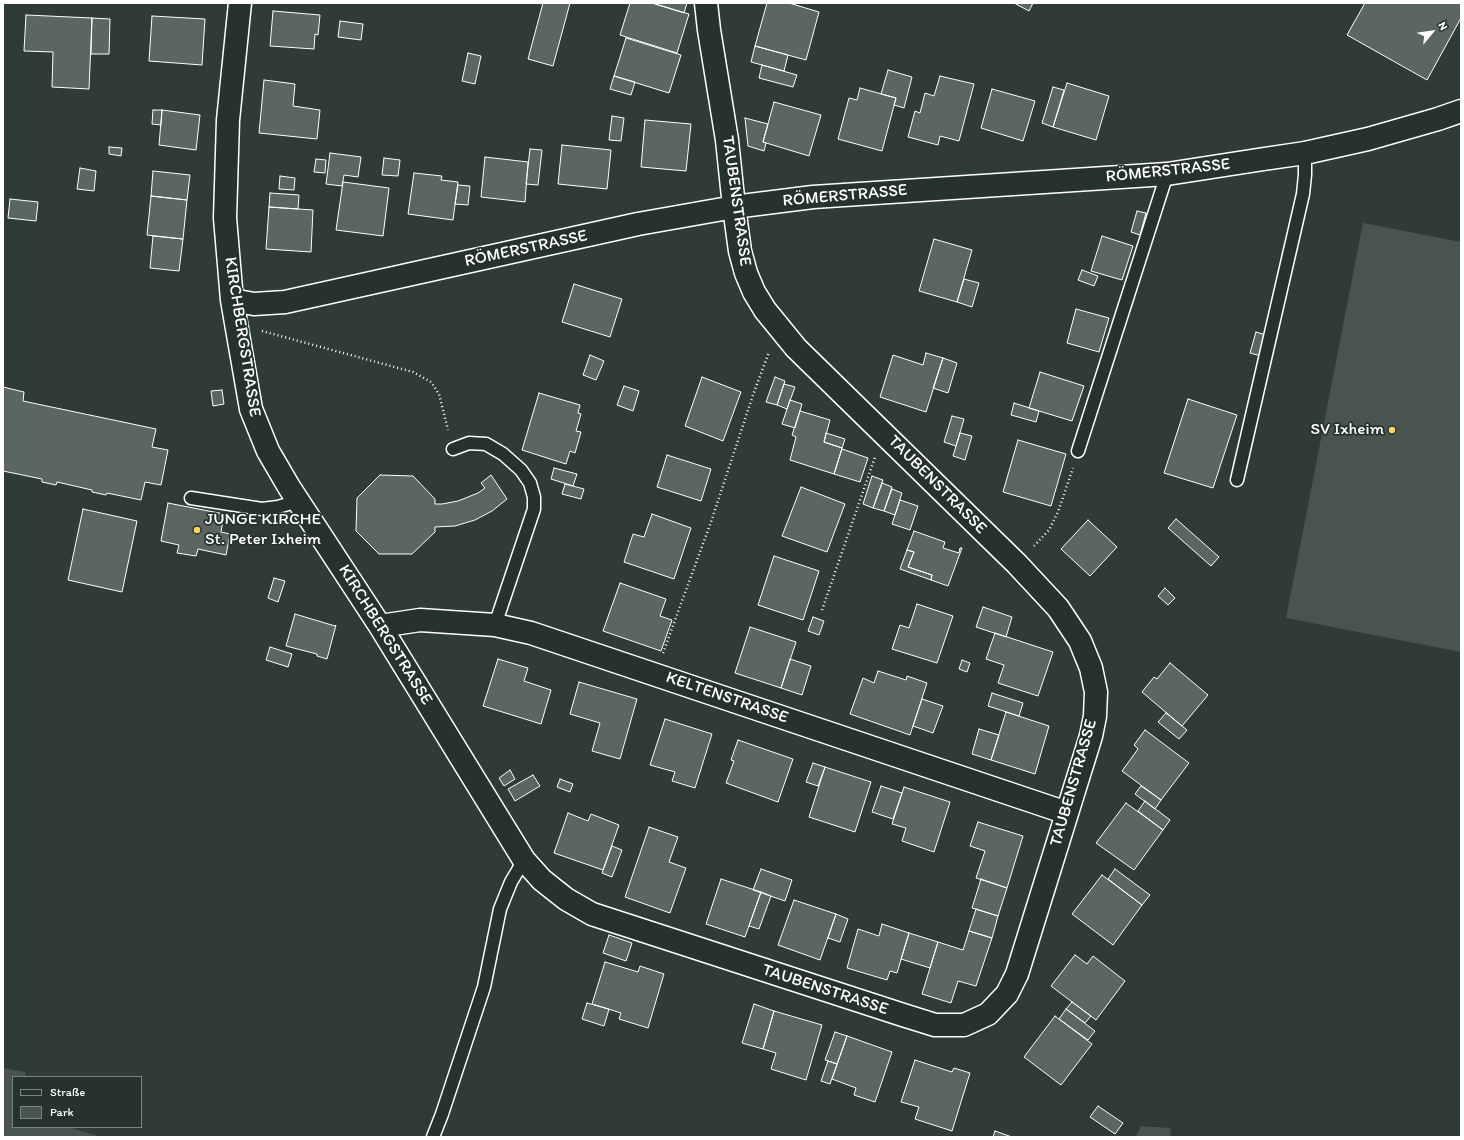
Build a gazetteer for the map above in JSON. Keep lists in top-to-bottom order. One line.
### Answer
{"streets":{"street":["RÖMERSTRASSE","TAUBENSTRASSE","KIRCHBERGSTRASSE","KELTENSTRASSE"]},"crossings":[["RÖMERSTRASSE","TAUBENSTRASSE"],["RÖMERSTRASSE","KIRCHBERGSTRASSE"],["TAUBENSTRASSE","KIRCHBERGSTRASSE"],["TAUBENSTRASSE","KELTENSTRASSE"],["KIRCHBERGSTRASSE","KELTENSTRASSE"]],"places":["SV Ixheim","JUNGE KIRCHE St. Peter Ixheim"],"legend":["Straße","Park"],"north":"top right"}
